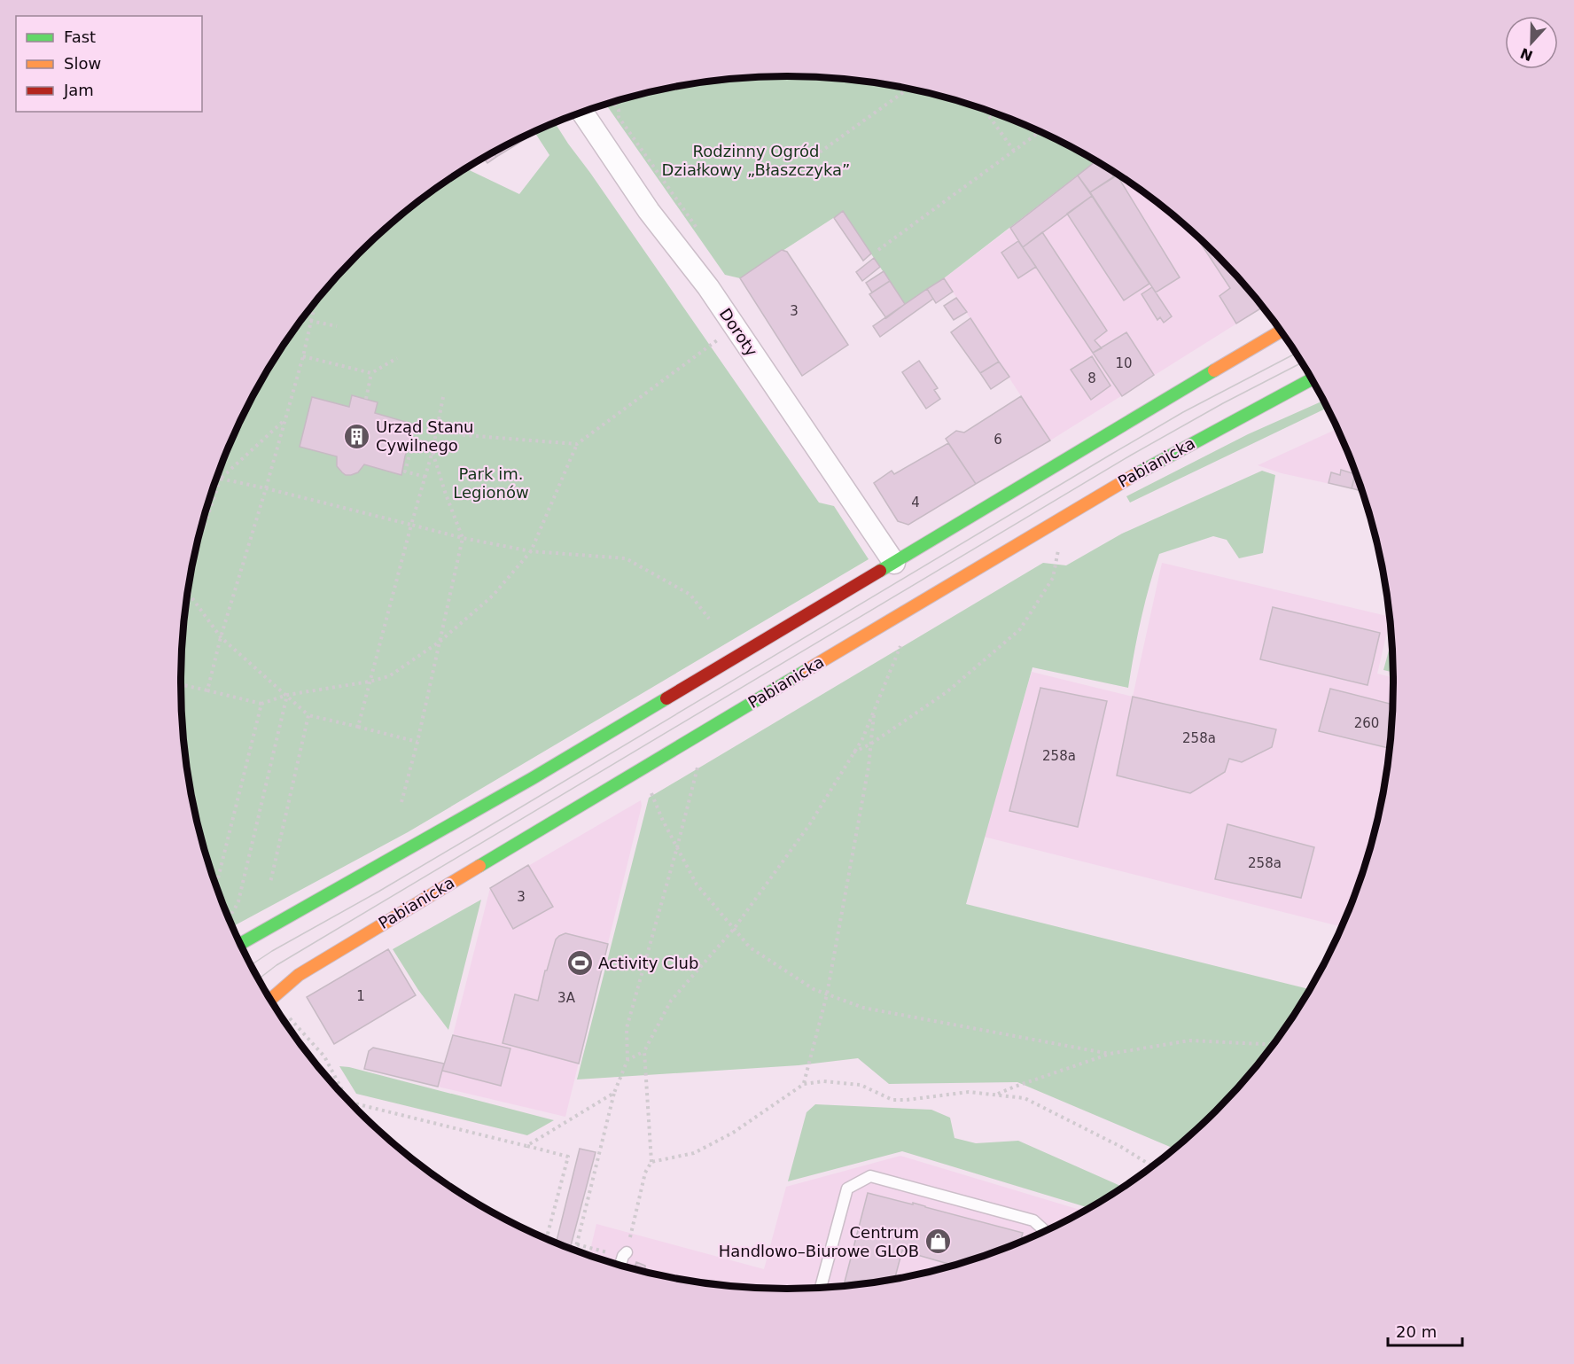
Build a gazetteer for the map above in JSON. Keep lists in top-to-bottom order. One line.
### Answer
{"streets":{"street":["Doroty","Pabianicka"]},"parks":["Rodzinny Ogród Działkowy „Błaszczyka”","Park im. Legionów"],"places":{"building":["Urząd Stanu Cywilnego"],"sports":["Activity Club"],"shop":["Centrum Handlowo–Biurowe GLOB"]},"house_numbers":["3","10","8","6","4","260","258a","258a","258a","3","1","3A"],"legend":["Fast","Slow","Jam"],"scale_bar":"20 m","north":"bottom"}
